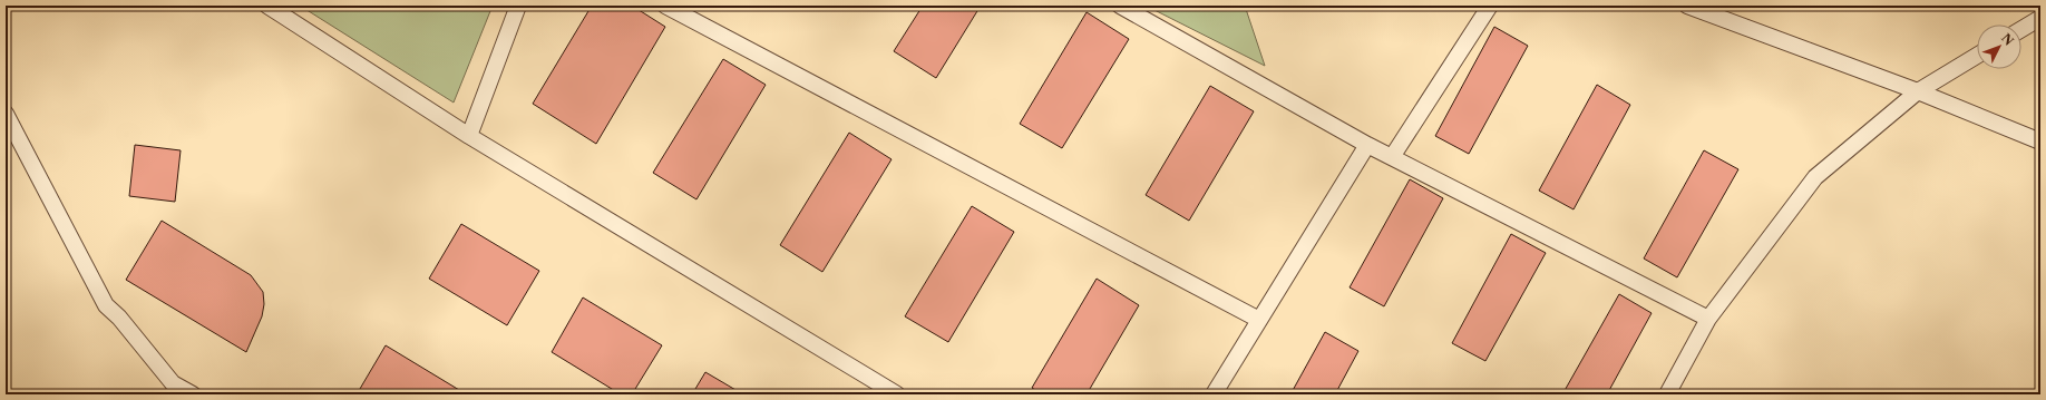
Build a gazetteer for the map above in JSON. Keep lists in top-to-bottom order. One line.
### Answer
{"north":"top right"}
